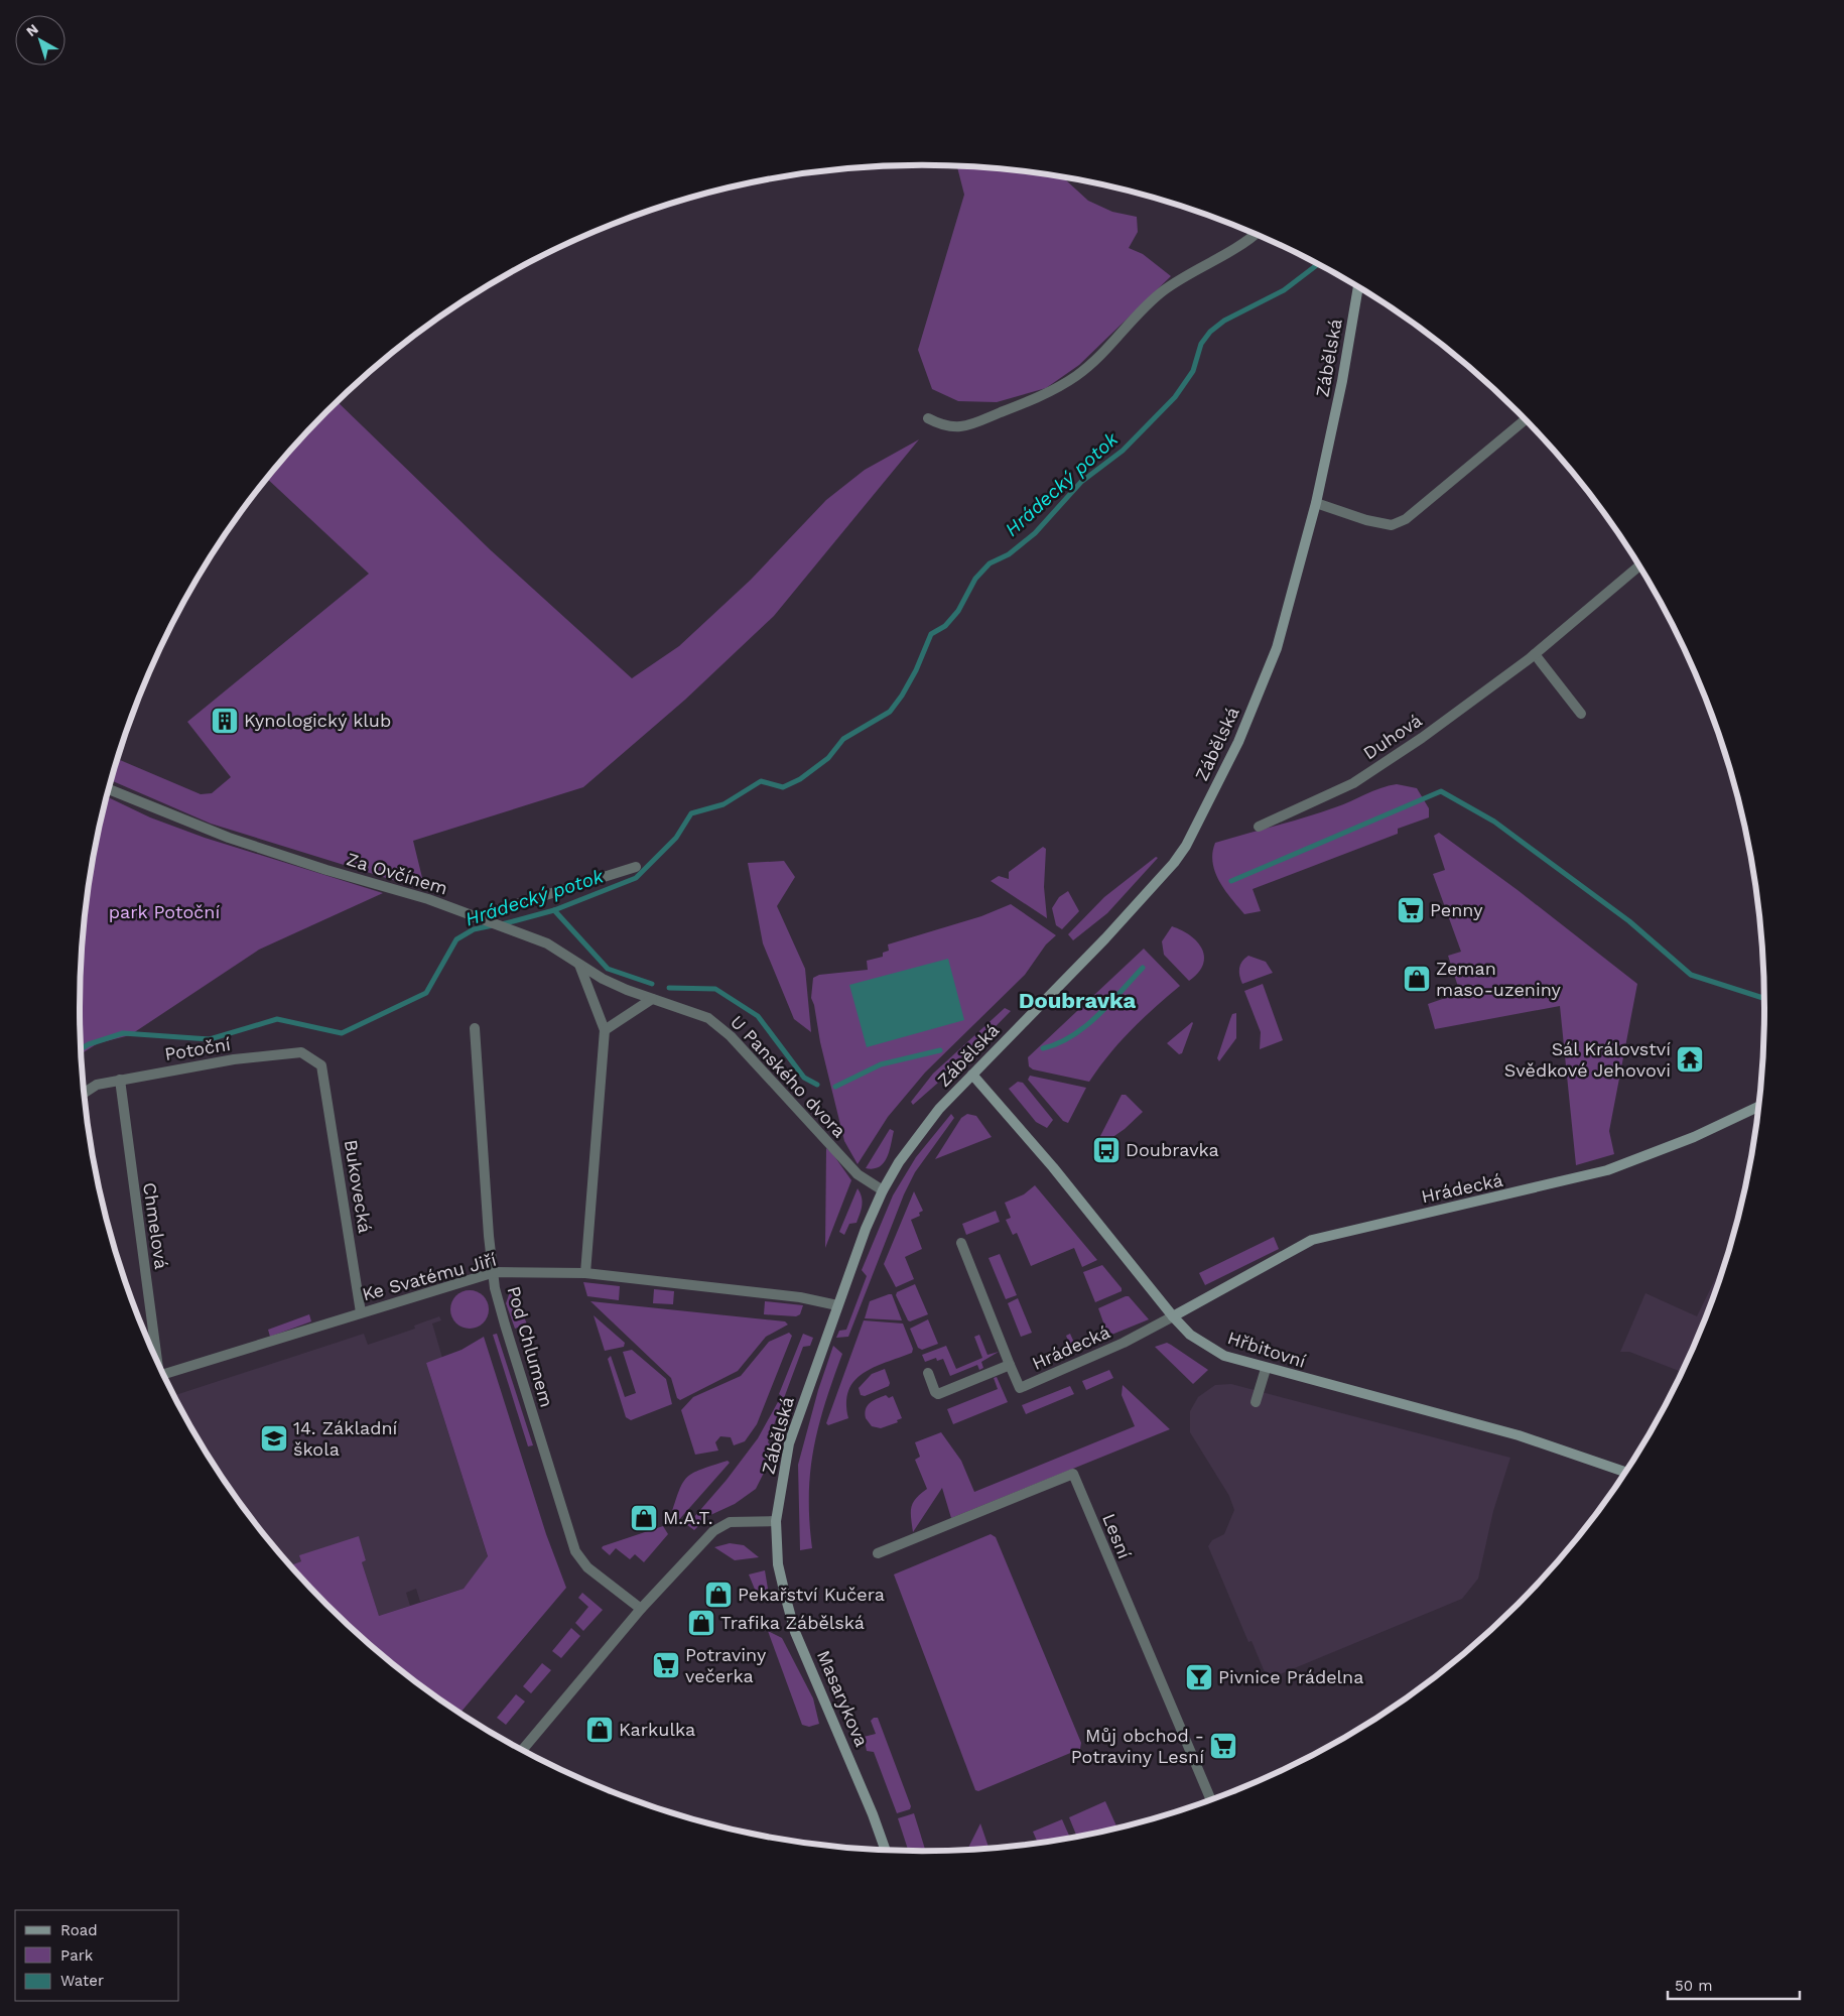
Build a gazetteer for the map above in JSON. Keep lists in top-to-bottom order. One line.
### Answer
{"streets":{"main road":["Zábělská","Hrádecká","Hřbitovní","Masarykova"],"street":["Duhová","Za Ovčínem","Potoční","U Panského dvora","Bukovecká","Chmelová","Ke Svatému Jiří","Pod Chlumem","Lesní"]},"crossings":[["Zábělská","U Panského dvora"],["Zábělská","Ke Svatému Jiří"],["Zábělská","Hřbitovní"],["Zábělská","Masarykova"],["Za Ovčínem","U Panského dvora"],["Potoční","Bukovecká"],["Potoční","Chmelová"],["Bukovecká","Ke Svatému Jiří"],["Hrádecká","Hřbitovní"],["Ke Svatému Jiří","Pod Chlumem"]],"districts":["Doubravka"],"water":["Hrádecký potok"],"parks":["park Potoční"],"places":{"building":["Kynologický klub"],"supermarket":["Penny","Potraviny večerka","Můj obchod - Potraviny Lesní"],"shop":["Zeman maso-uzeniny","M.A.T.","Pekařství Kučera","Trafika Zábělská","Karkulka"],"temple":["Sál Království Svědkové Jehovovi"],"bus stop":["Doubravka"],"school or university":["14. Základní škola"],"bar":["Pivnice Prádelna"]},"legend":["Road","Park","Water"],"scale_bar":"50 m","north":"top left"}
